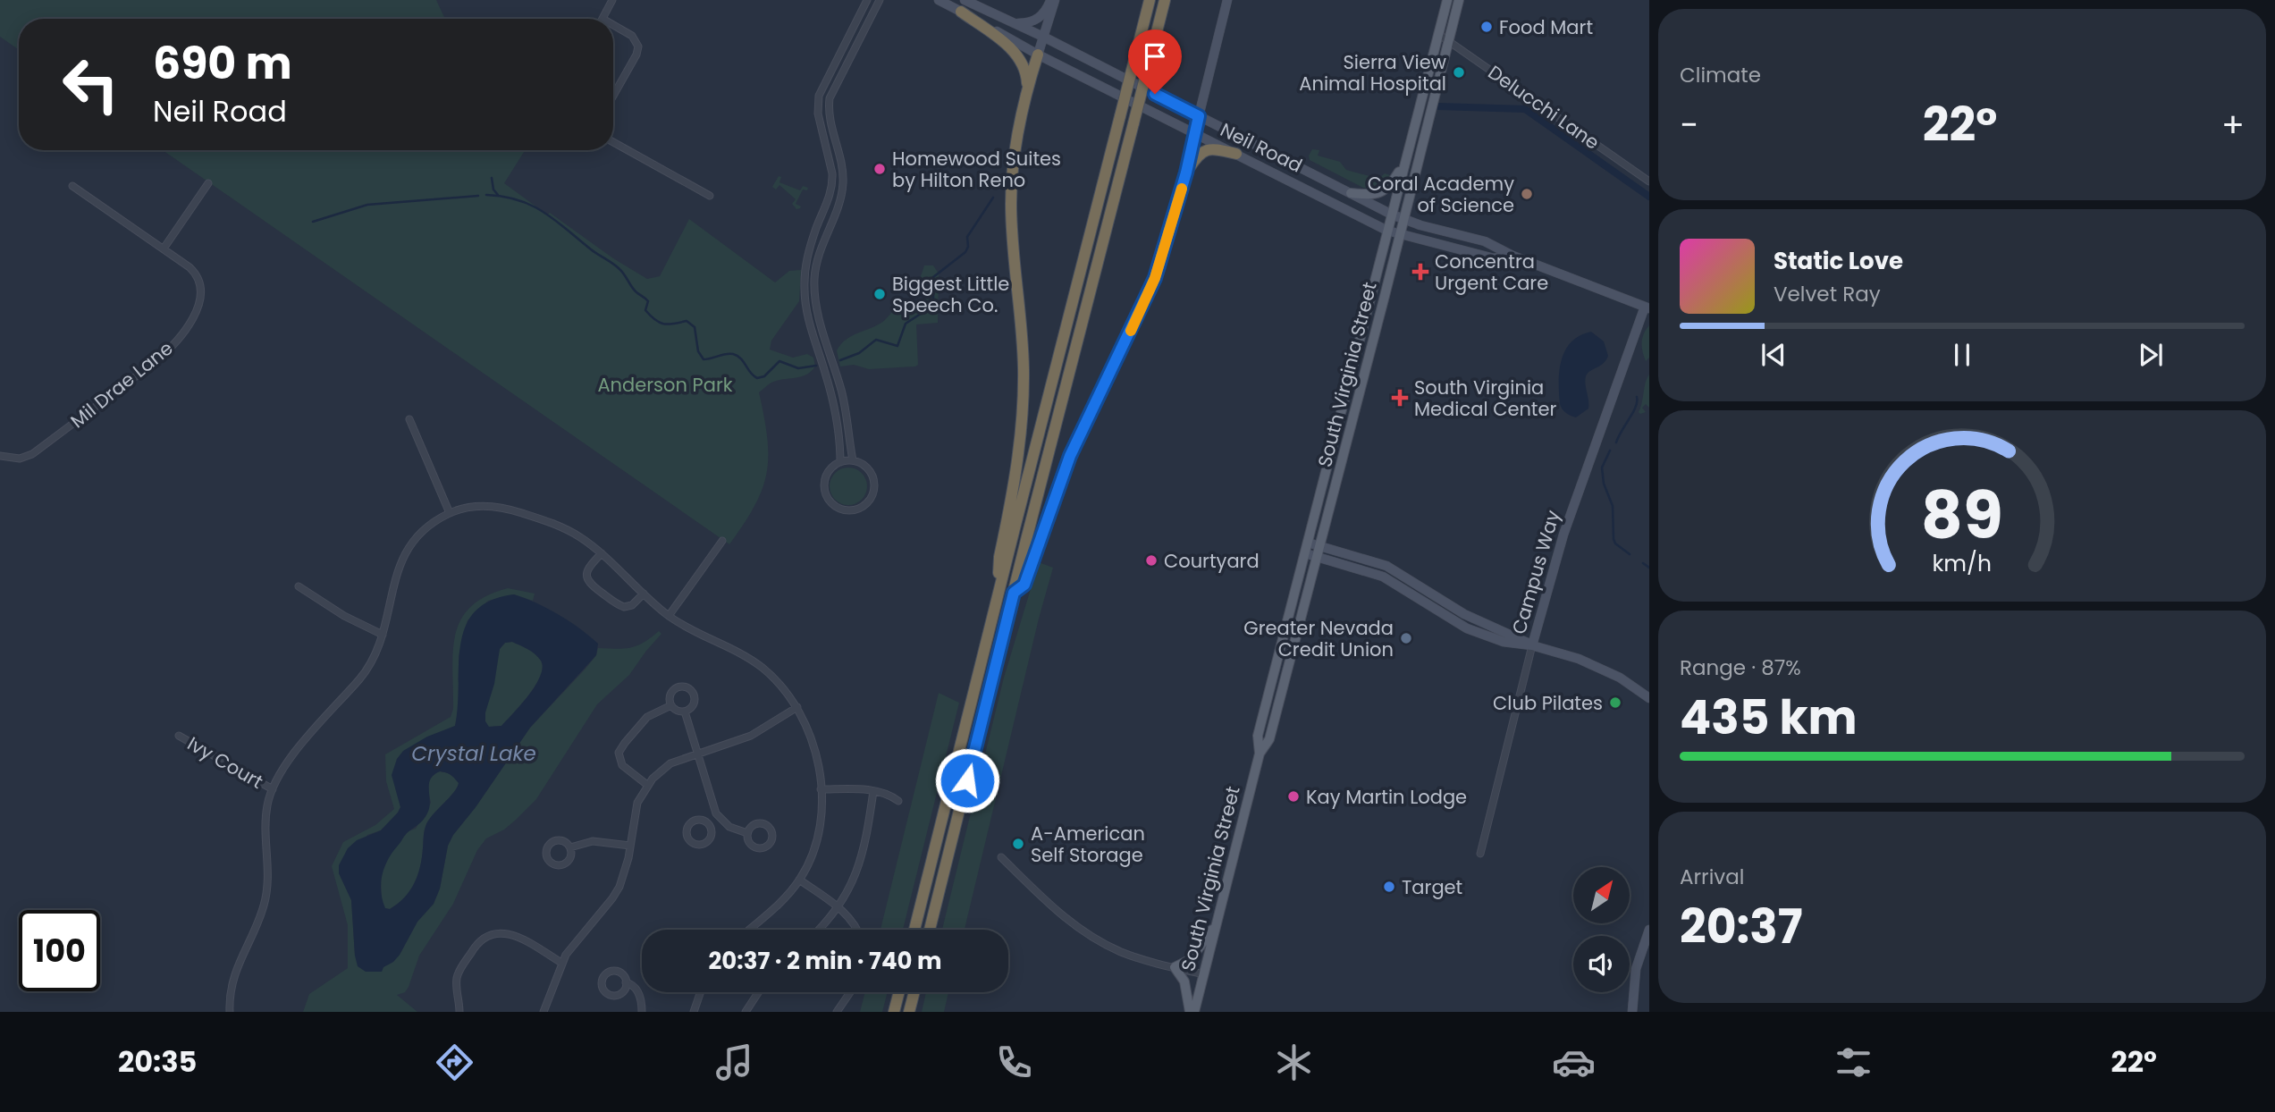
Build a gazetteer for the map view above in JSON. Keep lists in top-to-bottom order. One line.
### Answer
{"streets":{"main road":["South Virginia Street"],"street":["Delucchi Lane","Neil Road","Mil Drae Lane","Campus Way","Ivy Court"]},"crossings":[["Delucchi Lane","South Virginia Street"],["Neil Road","South Virginia Street"],["Neil Road","Campus Way"]],"water":["Crystal Lake"],"parks":["Anderson Park"],"places":{"other":["Food Mart","Sierra View Animal Hospital","Homewood Suites by Hilton Reno","Coral Academy of Science","Biggest Little Speech Co.","Courtyard","Greater Nevada Credit Union","Club Pilates","Kay Martin Lodge","A-American Self Storage","Target"],"health":["Concentra Urgent Care","South Virginia Medical Center"]},"north":"top right","page":{"tile":["Climate",["Range · 87%","435 km"],["Arrival","20:37"]],"turn":["690 m","Neil Road"],"heat":["−","22°","+"],"song":["Static Love","Velvet Ray"],"limit":"100","trip":"20:37 · 2 min · 740 m","tabs":["20:35","22°"],"gauge":["89","km/h"]}}
